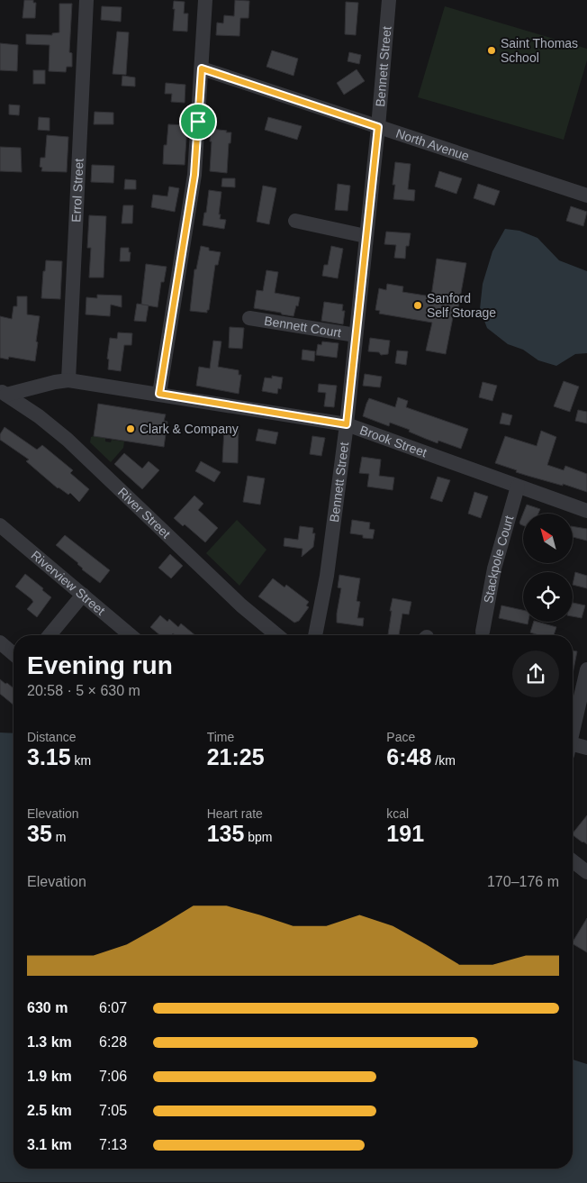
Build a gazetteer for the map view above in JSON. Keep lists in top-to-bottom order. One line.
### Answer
{"streets":{"street":["Bennett Street","North Avenue","Errol Street","Bennett Court","Brook Street","River Street","Stackpole Court","Riverview Street"]},"crossings":[["Bennett Street","North Avenue"],["Bennett Street","Bennett Court"],["Bennett Street","Brook Street"],["Errol Street","Brook Street"],["Brook Street","River Street"],["Brook Street","Stackpole Court"]],"places":["Saint Thomas School","Sanford Self Storage","Clark & Company"],"north":"top left","page":{"heading":["Evening run","20:58 · 5 × 630 m"],"stats":[["Distance","3.15 km"],["Time","21:25"],["Pace","6:48 /km"],["Elevation","35 m"],["Heart rate","135 bpm"],["kcal","191"]],"chart":["Elevation","170–176 m"],"list":[{"name":"630 m","note":"6:07"},{"name":"1.3 km","note":"6:28"},{"name":"1.9 km","note":"7:06"},{"name":"2.5 km","note":"7:05"},{"name":"3.1 km","note":"7:13"}]}}
